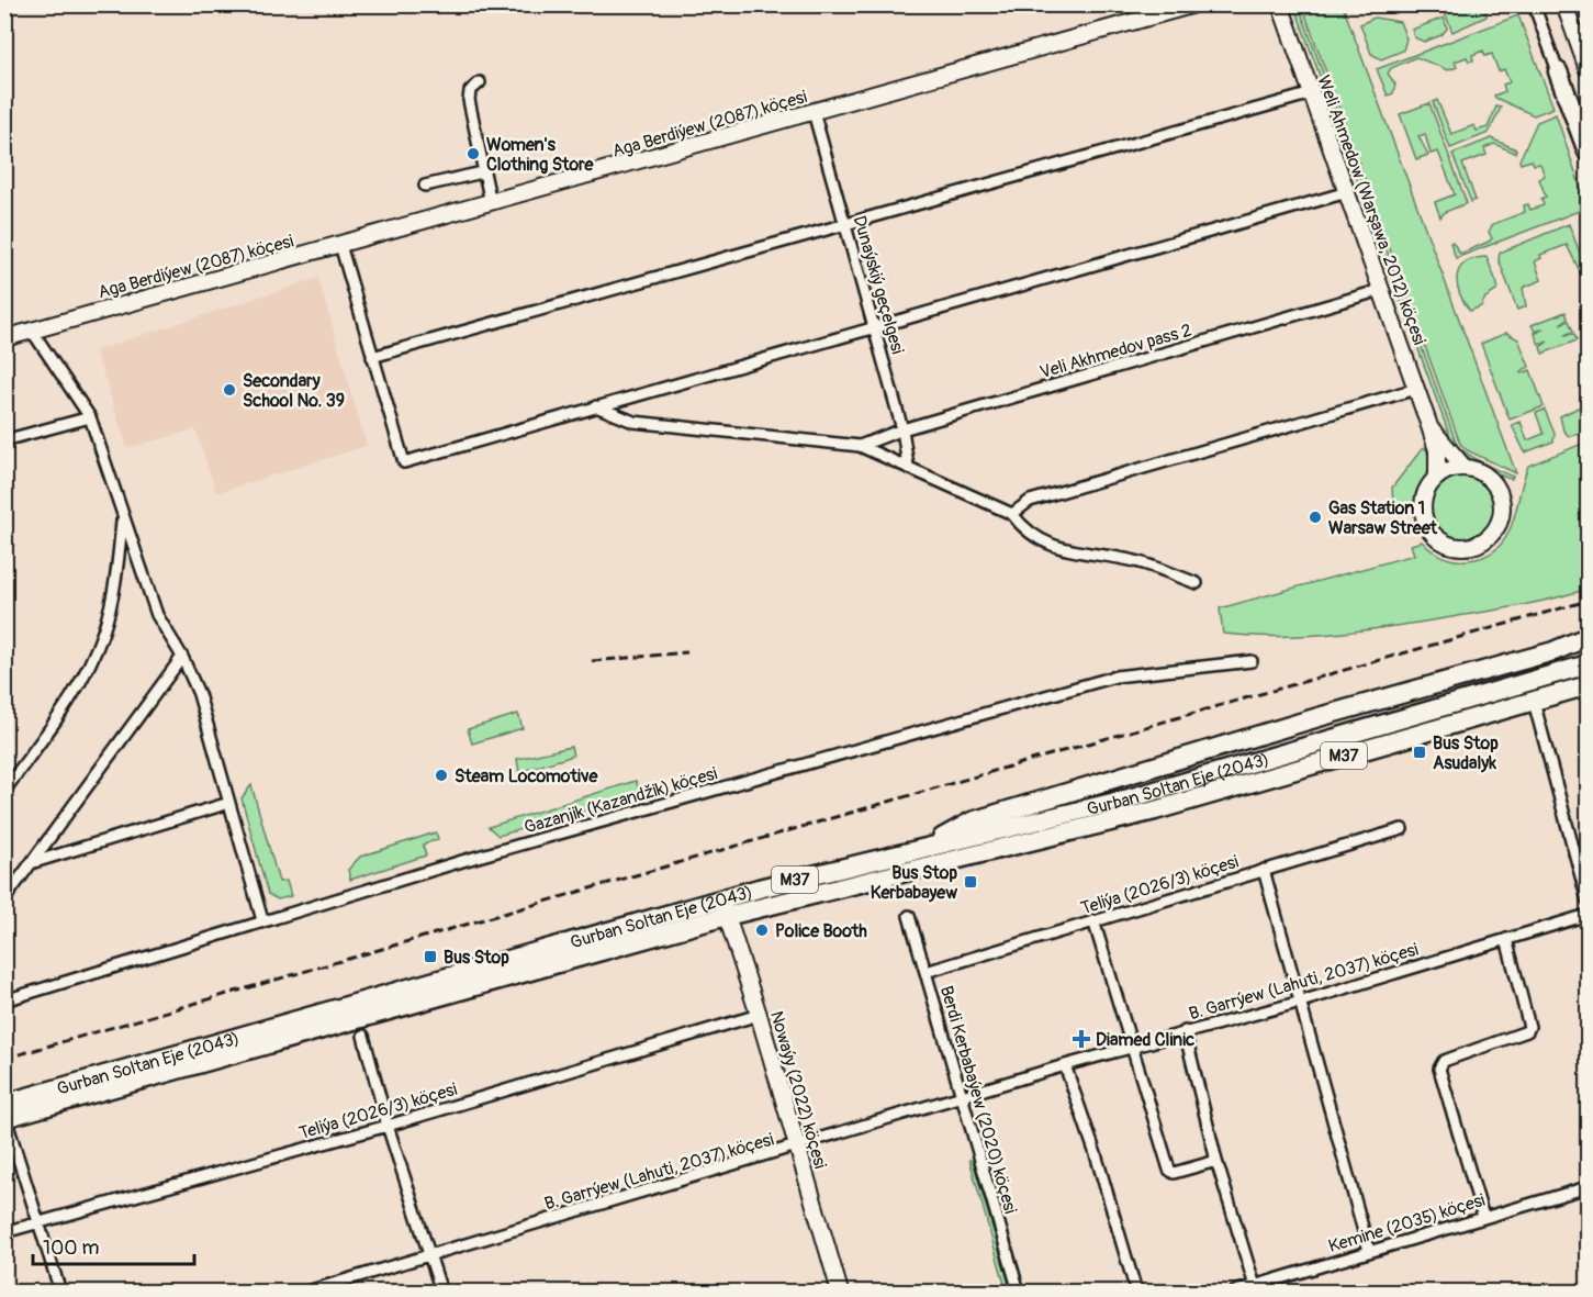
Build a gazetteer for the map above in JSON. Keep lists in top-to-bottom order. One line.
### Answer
{"streets":{"highway":["M37","Gurban Soltan Eje (2043)"],"street":["Aga Berdiýew (2087) köçesi","Weli Ahmedow (Warşawa, 2012) köçesi","Dunaýskiý geçelgesi","Veli Akhmedov pass 2","Gazanjik (Kazandžik) köçesi","Teliýa (2026/3) köçesi","B. Garrýew (Lahuti, 2037) köçesi","Nowaýy (2022) köçesi","Berdi Kerbabaýew (2020) köçesi","Kemine (2035) köçesi"]},"crossings":[["Aga Berdiýew (2087) köçesi","Dunaýskiý geçelgesi"],["Weli Ahmedow (Warşawa, 2012) köçesi","Veli Akhmedov pass 2"],["Dunaýskiý geçelgesi","Veli Akhmedov pass 2"],["Gurban Soltan Eje (2043)","Nowaýy (2022) köçesi"],["Teliýa (2026/3) köçesi","Nowaýy (2022) köçesi"],["Teliýa (2026/3) köçesi","Berdi Kerbabaýew (2020) köçesi"],["B. Garrýew (Lahuti, 2037) köçesi","Nowaýy (2022) köçesi"],["B. Garrýew (Lahuti, 2037) köçesi","Berdi Kerbabaýew (2020) köçesi"]],"places":{"other":["Women's Clothing Store","Secondary School No. 39","Gas Station 1 Warsaw Street","Steam Locomotive","Police Booth"],"transit":["Bus Stop Asudalyk","Bus Stop Kerbabayew","Bus Stop"],"health":["Diamed Clinic"]},"scale_bar":"100 m"}
